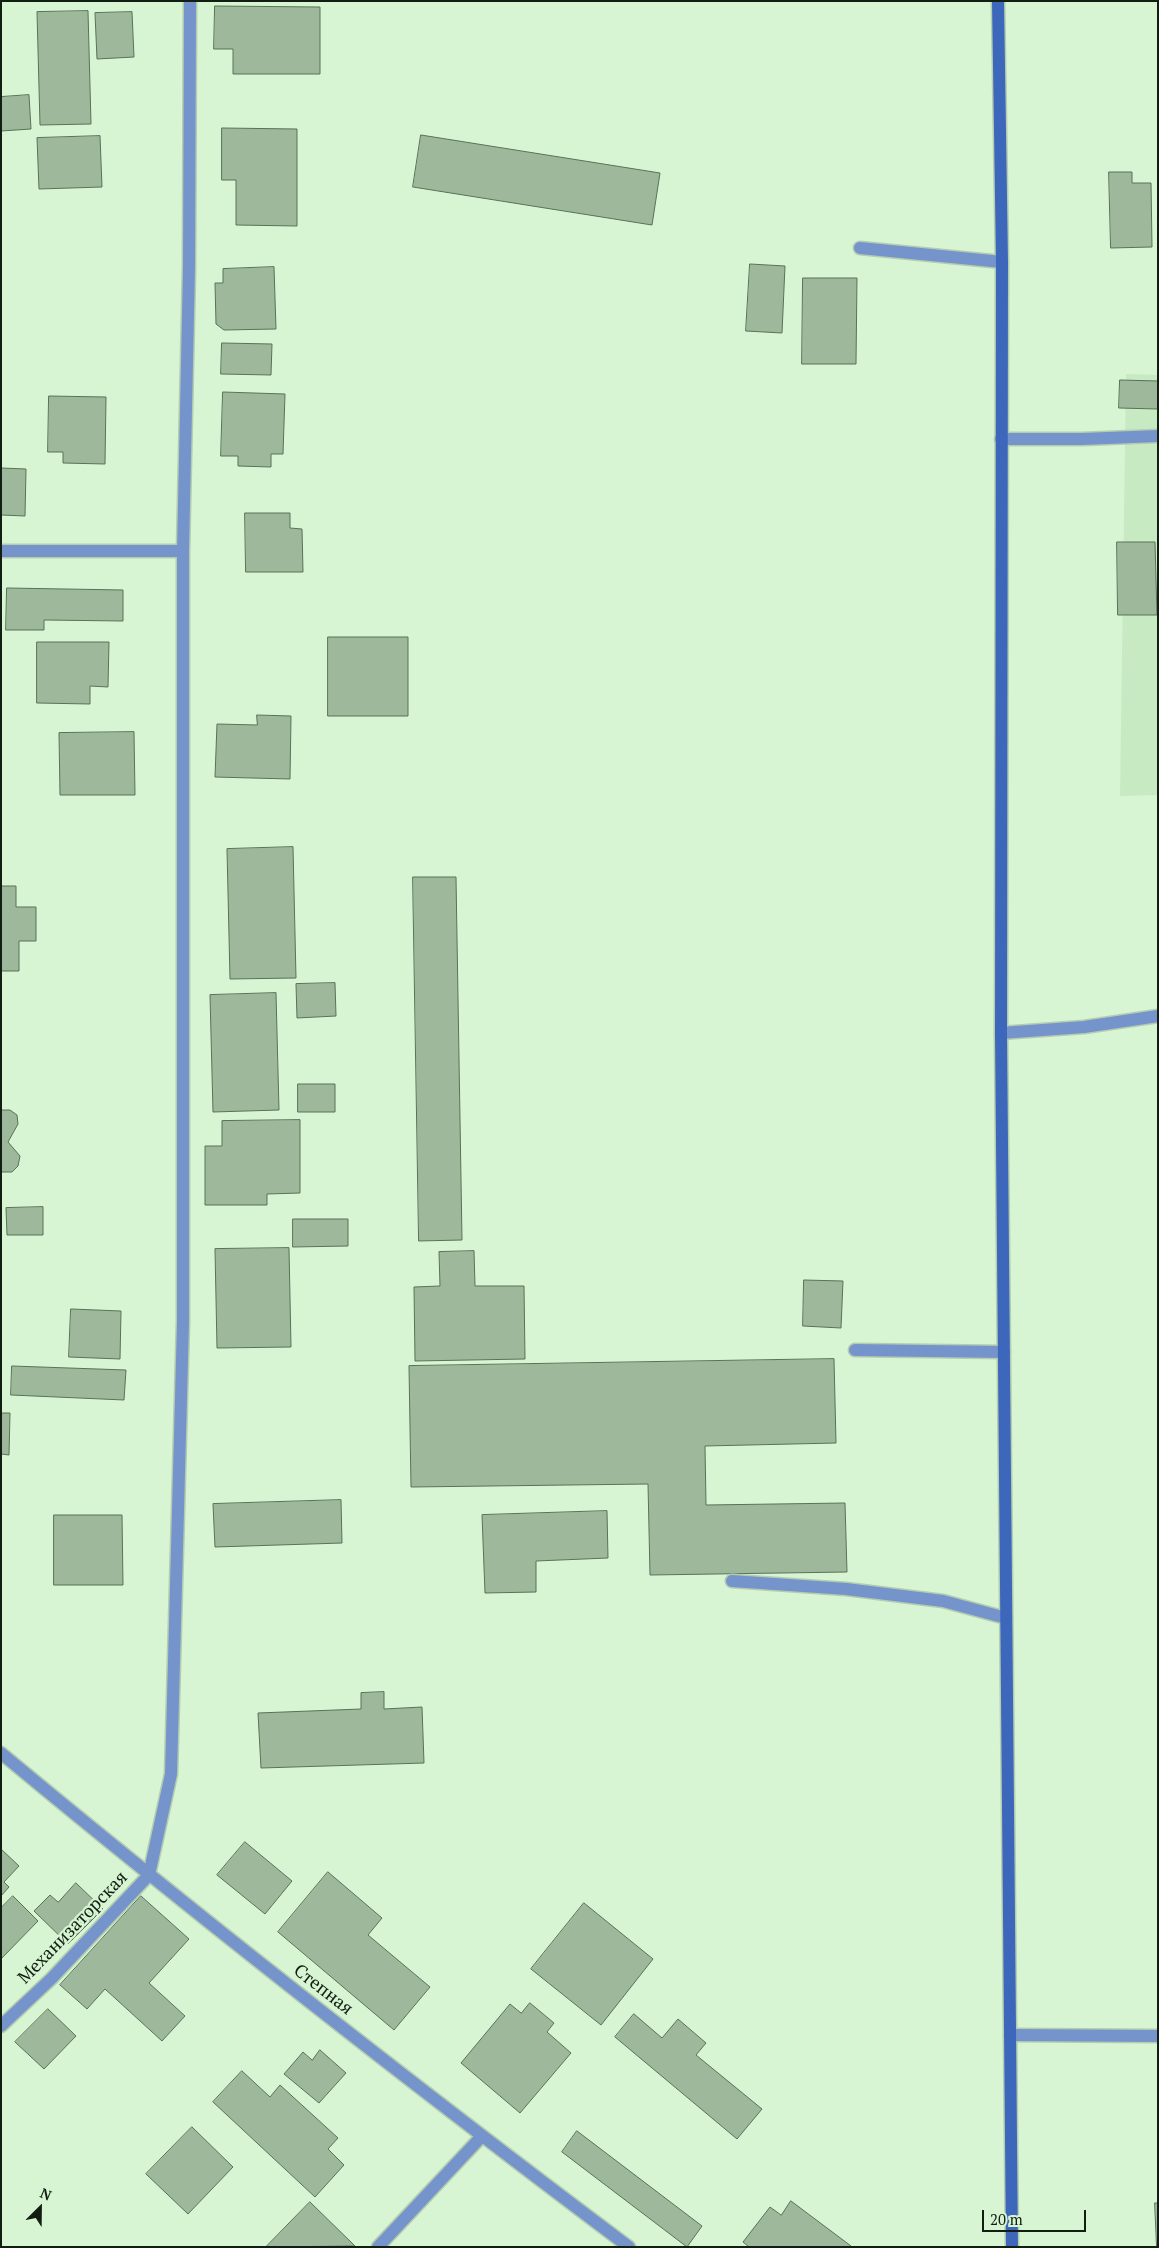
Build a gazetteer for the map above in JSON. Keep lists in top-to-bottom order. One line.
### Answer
{"streets":{"street":["Механизаторская","Степная"]},"crossings":[["Механизаторская","Степная"]],"scale_bar":"20 m","north":"top right"}
